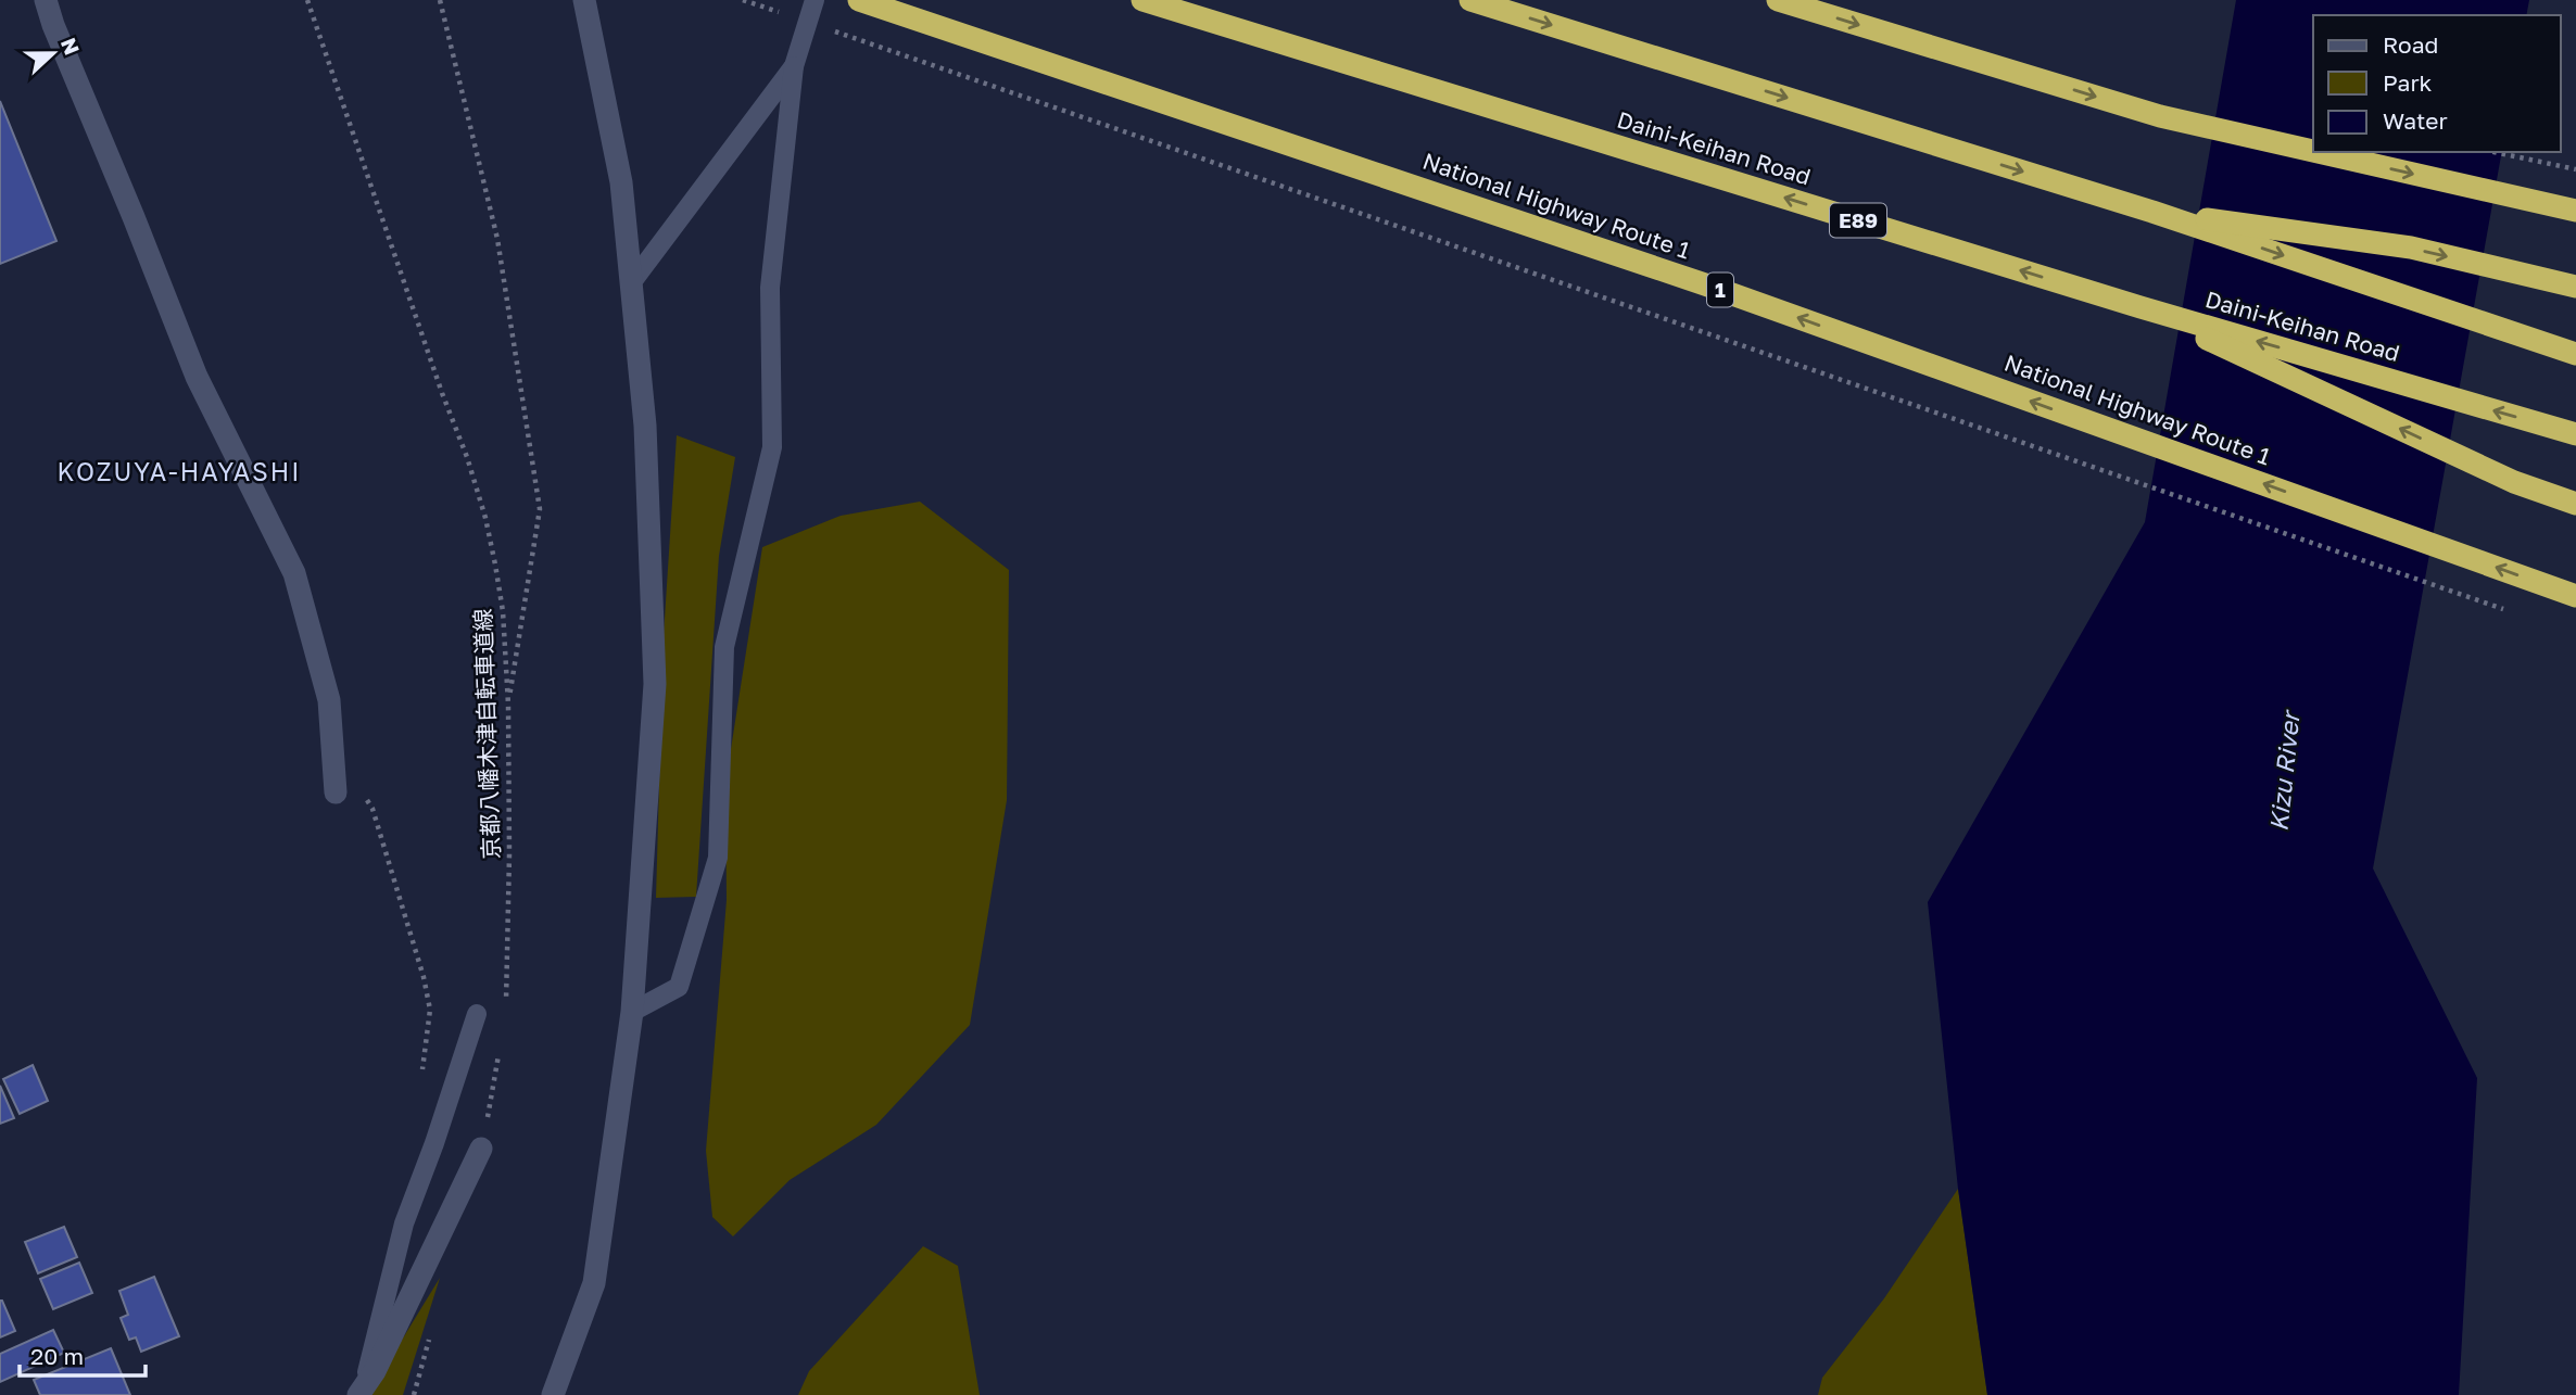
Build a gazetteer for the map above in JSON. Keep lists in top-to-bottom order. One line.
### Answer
{"streets":{"highway":["Daini-Keihan Road","National Highway Route 1","E89","1"],"path":["京都八幡木津自転車道線"]},"districts":["KOZUYA-HAYASHI"],"water":["Kizu River"],"legend":["Road","Park","Water"],"scale_bar":"20 m","north":"right"}
